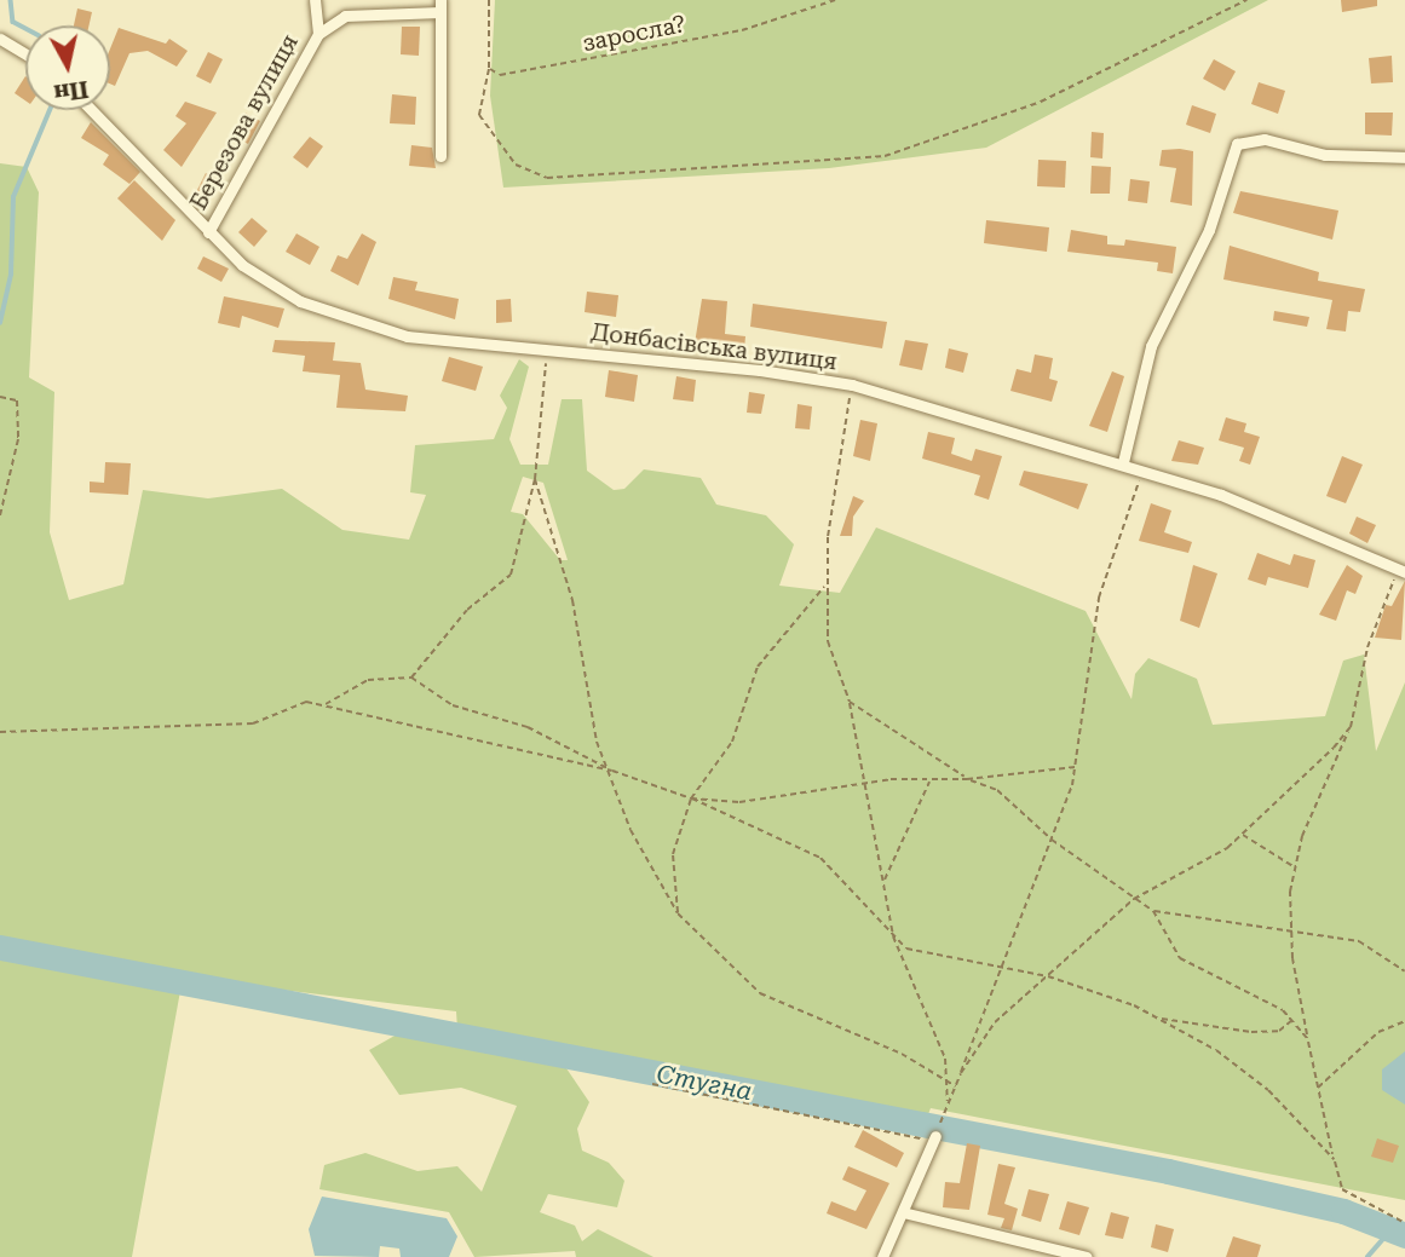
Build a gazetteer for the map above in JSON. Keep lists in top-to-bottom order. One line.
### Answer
{"streets":{"street":["Березова вулиця","Донбасівська вулиця"],"path":["заросла?"]},"crossings":[["Березова вулиця","Донбасівська вулиця"]],"water":["Стугна"],"north":"bottom"}
